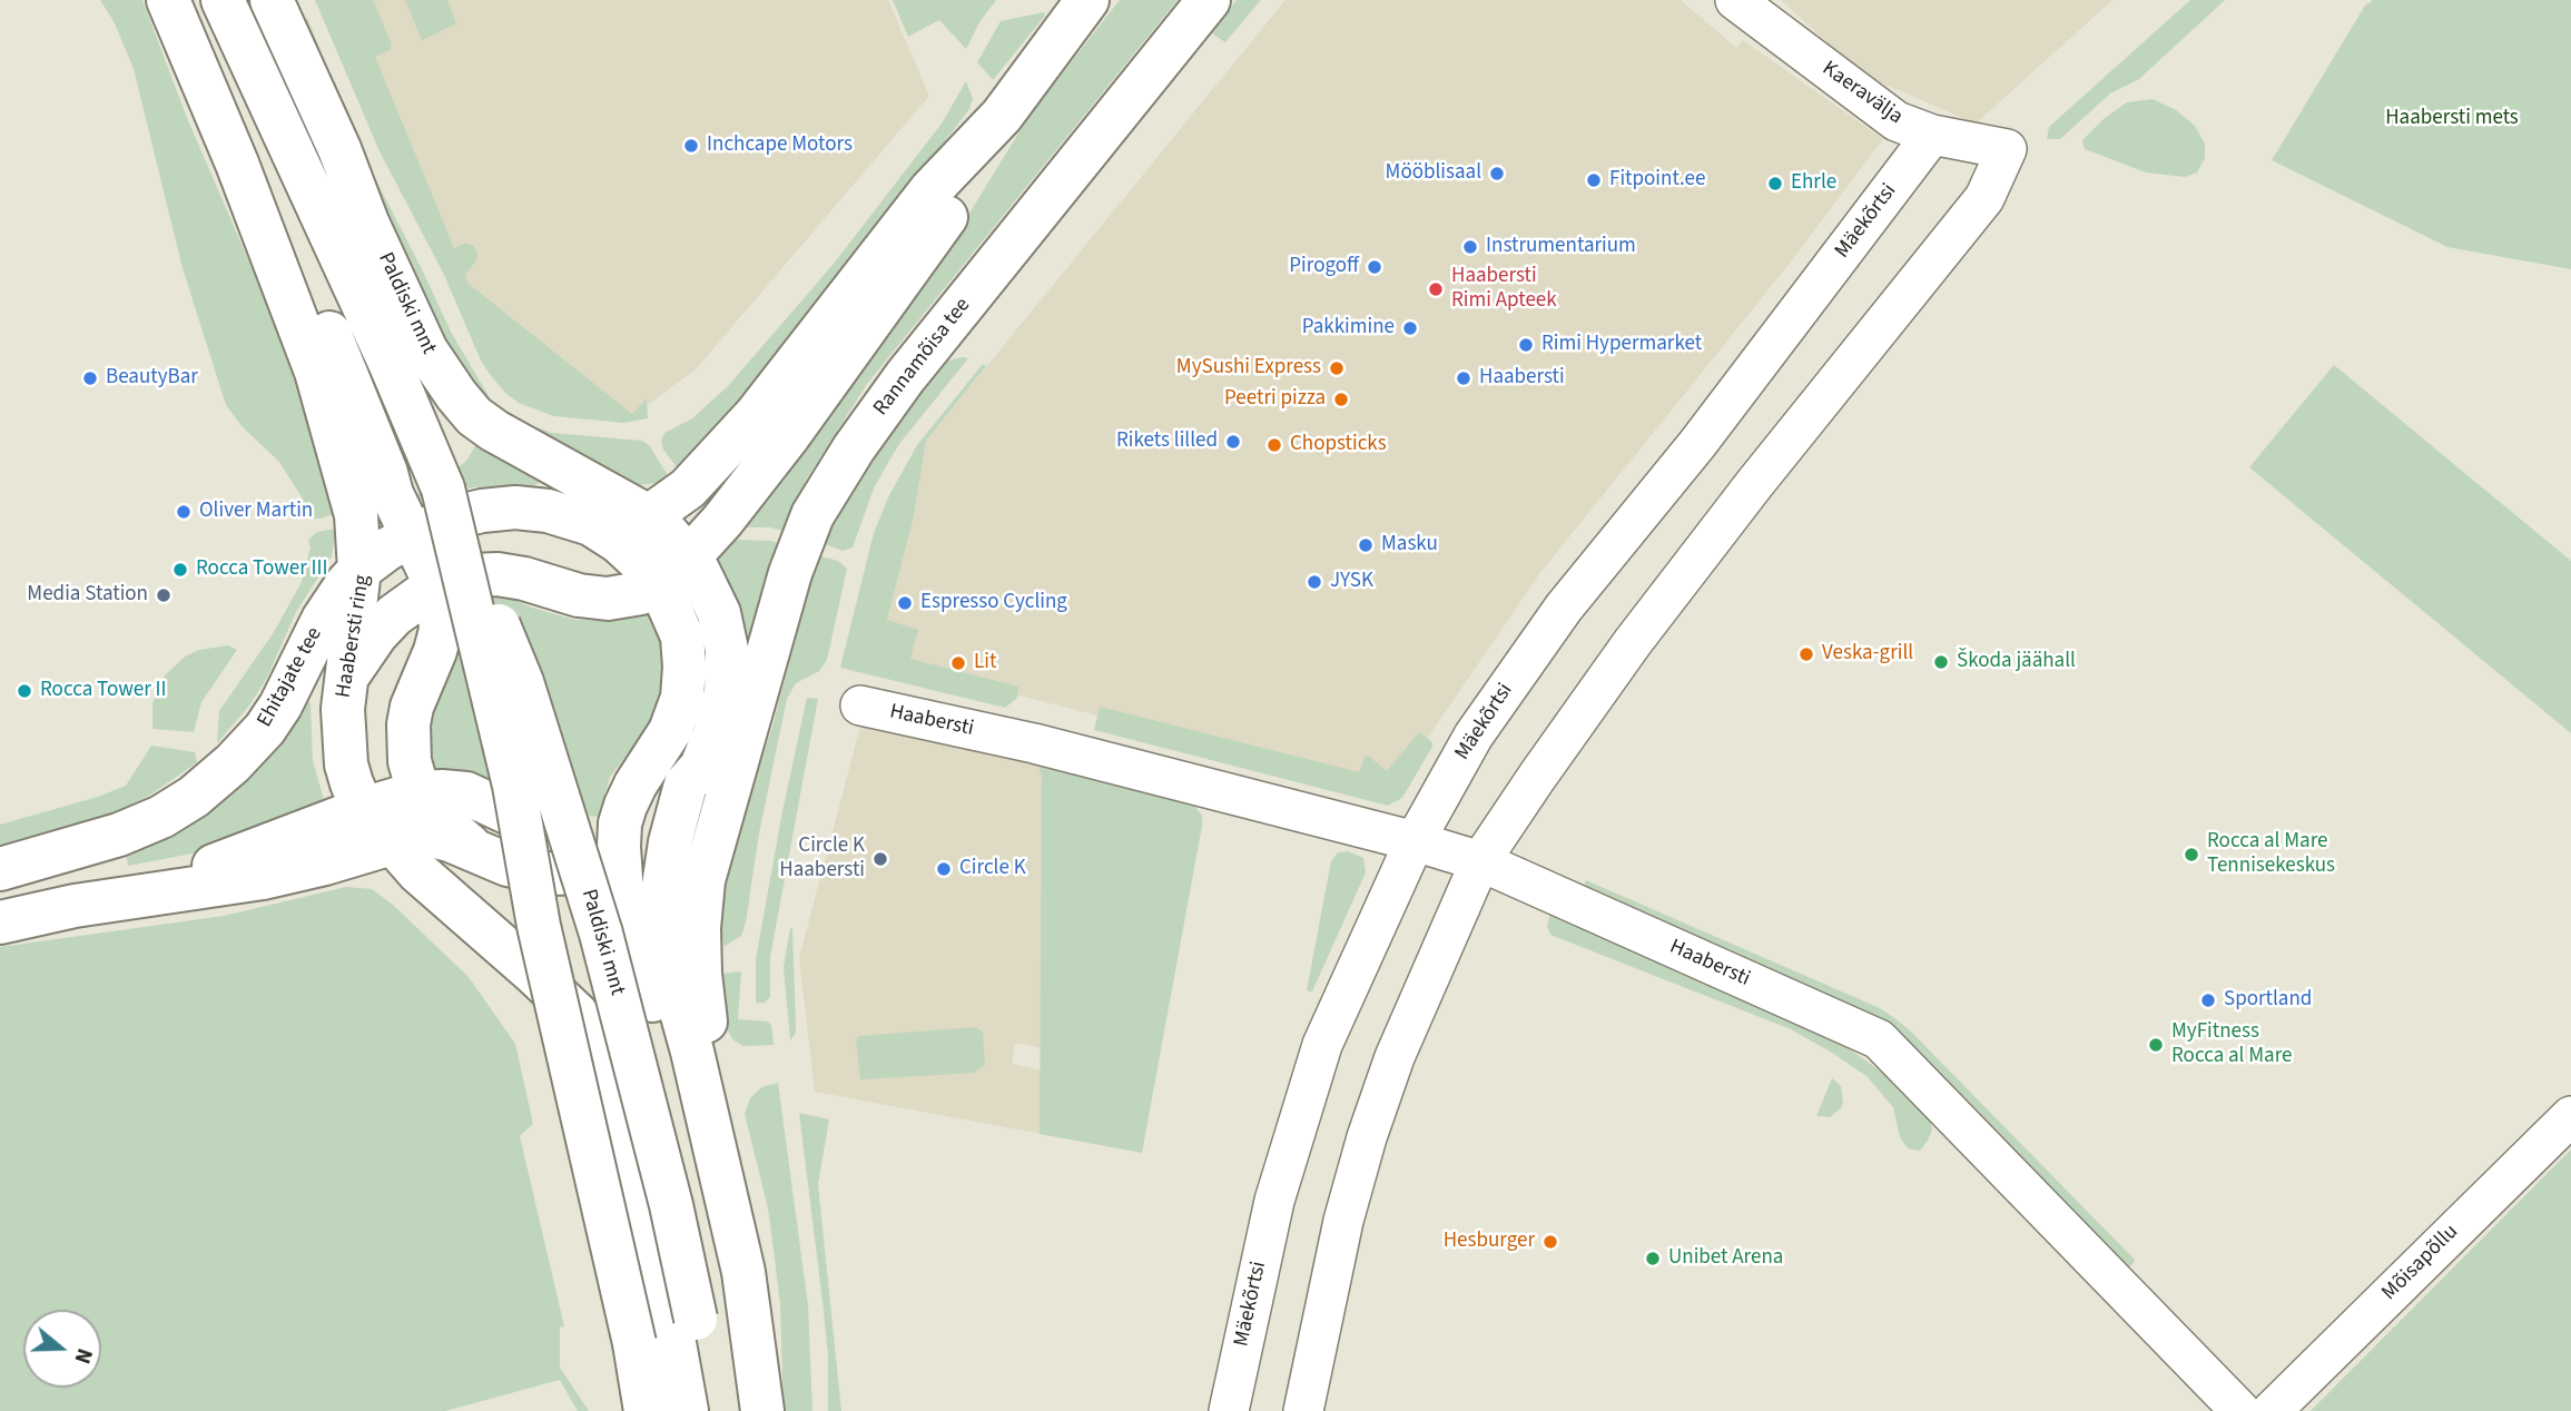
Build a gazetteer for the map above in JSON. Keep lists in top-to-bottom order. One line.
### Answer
{"streets":{"main road":["Paldiski mnt","Rannamõisa tee","Haabersti ring","Ehitajate tee"],"street":["Kaeravälja","Mäekõrtsi","Haabersti","Mõisapõllu"]},"crossings":[["Kaeravälja","Mäekõrtsi"],["Kaeravälja","Haabersti"],["Mäekõrtsi","Haabersti"],["Paldiski mnt","Haabersti ring"],["Haabersti ring","Ehitajate tee"]],"parks":["Haabersti mets"],"places":["Inchcape Motors","Mööblisaal","Fitpoint.ee","Ehrle","Instrumentarium","Pirogoff","Haabersti Rimi Apteek","Pakkimine","Rimi Hypermarket","MySushi Express","BeautyBar","Haabersti","Peetri pizza","Rikets lilled","Chopsticks","Oliver Martin","Masku","Rocca Tower III","JYSK","Media Station","Espresso Cycling","Veska-grill","Škoda jäähall","Lit","Rocca Tower II","Rocca al Mare Tennisekeskus","Circle K Haabersti","Circle K","Sportland","MyFitness Rocca al Mare","Hesburger","Unibet Arena"],"north":"right"}
